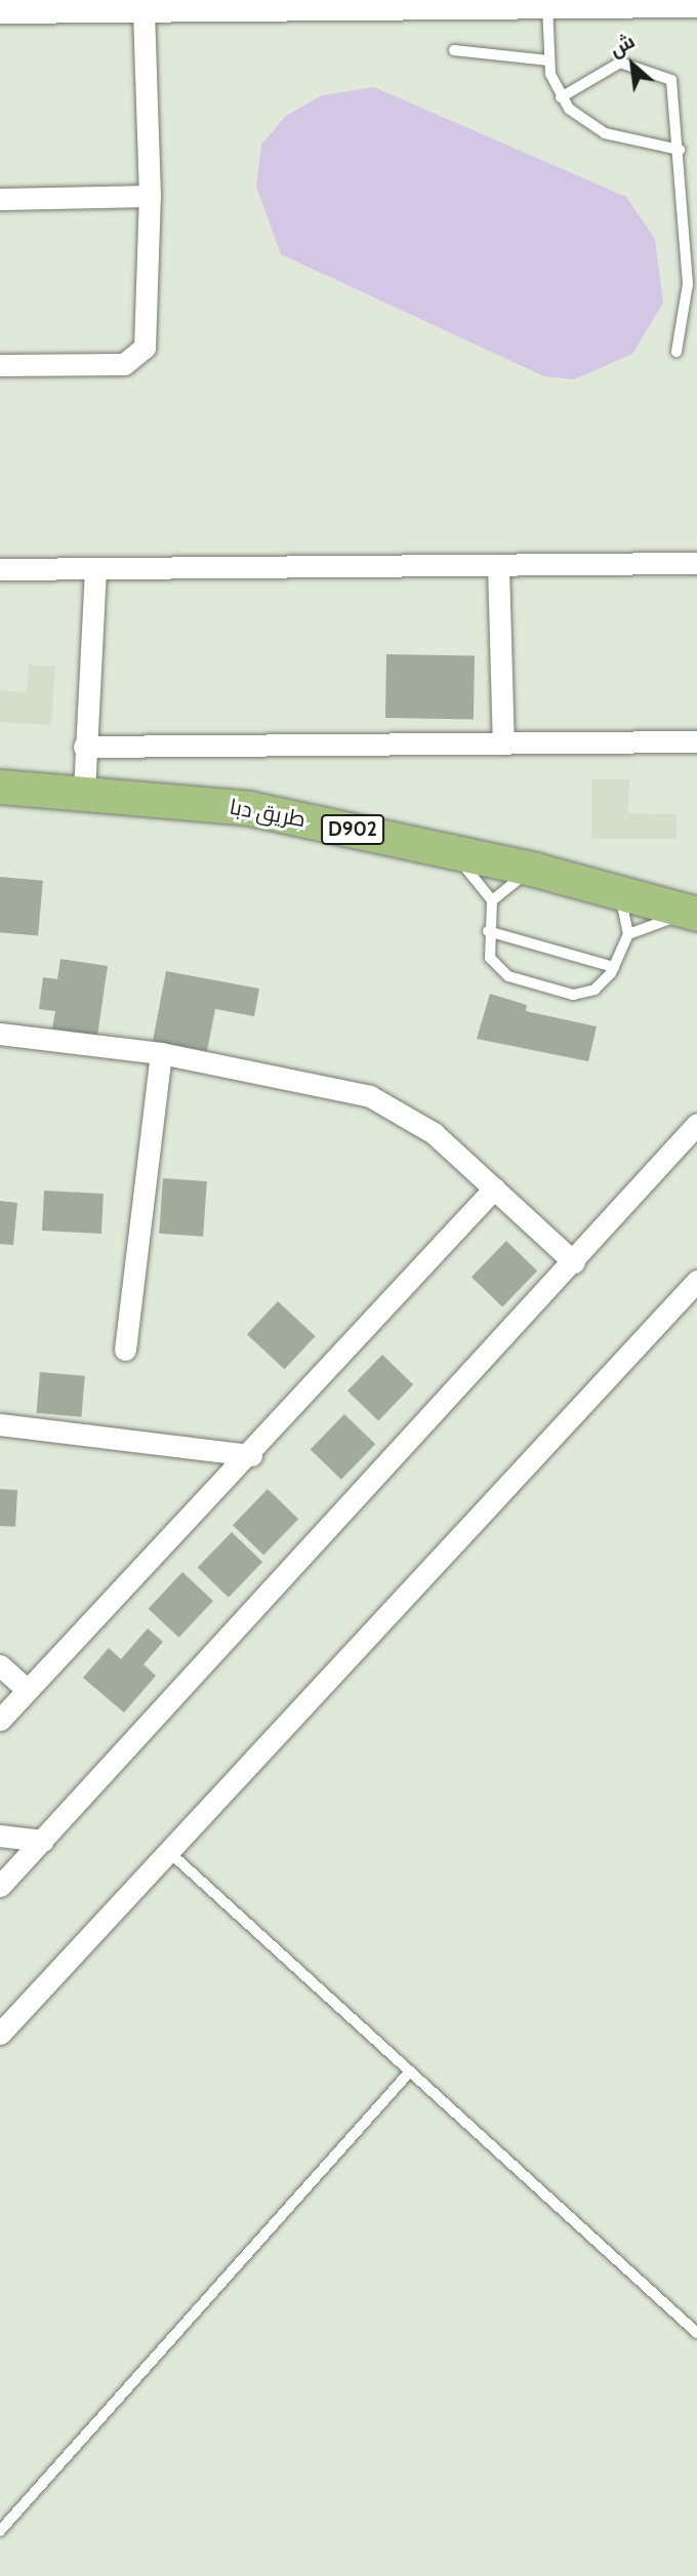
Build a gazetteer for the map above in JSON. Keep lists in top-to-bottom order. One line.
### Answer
{"streets":{"main road":["طريق دبا","D902"]},"north":"top left"}
